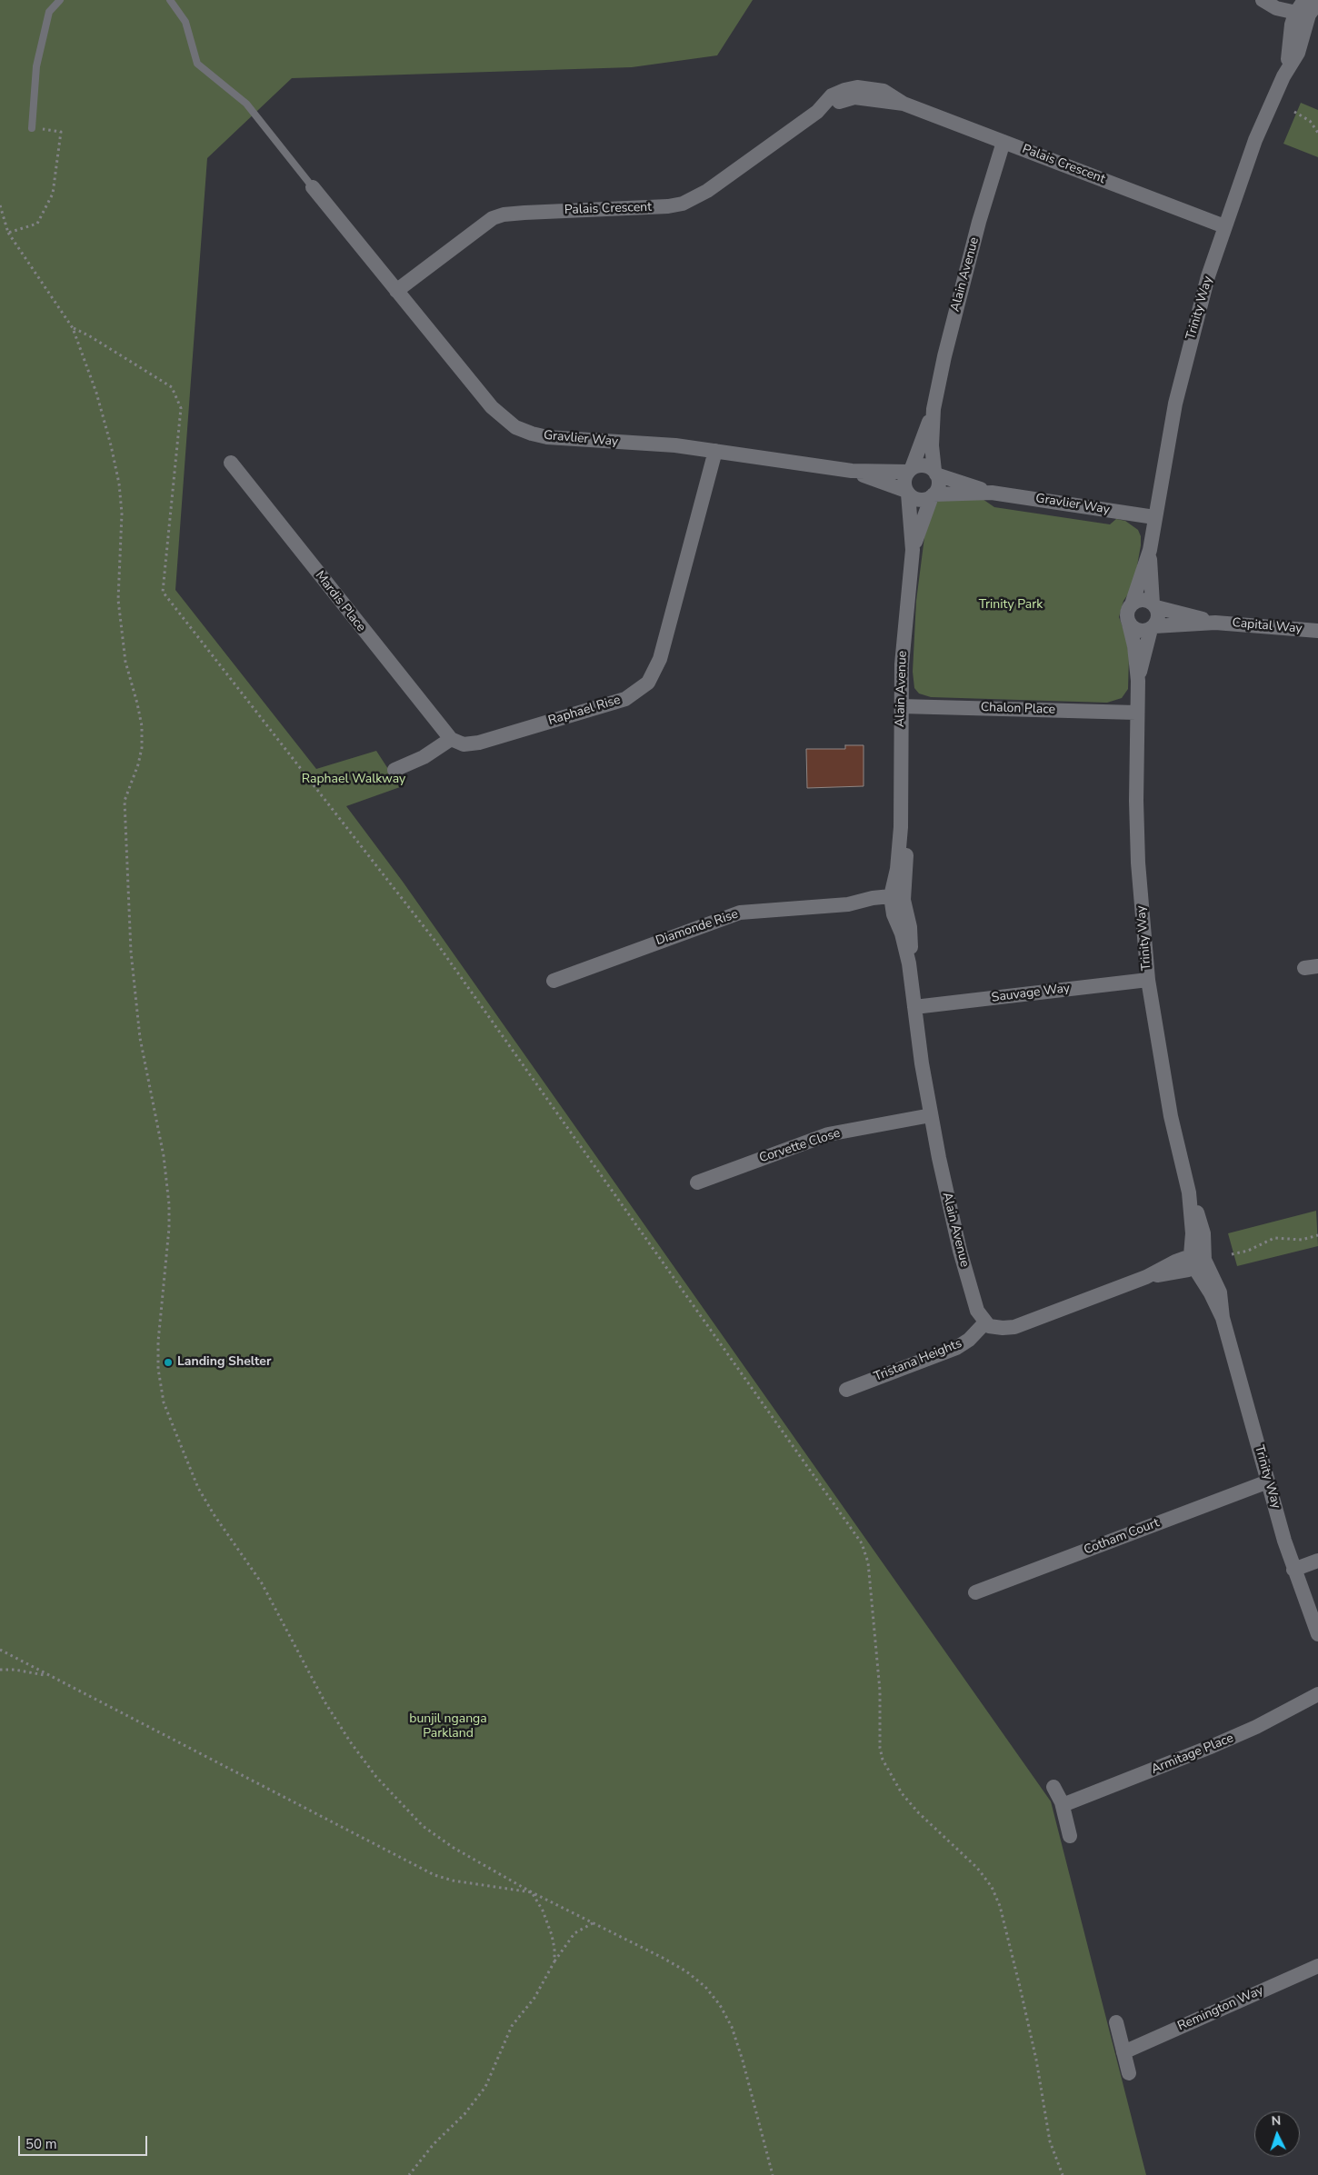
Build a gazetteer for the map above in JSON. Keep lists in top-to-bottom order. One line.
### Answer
{"streets":{"street":["Palais Crescent","Alain Avenue","Trinity Way","Gravlier Way","Mardis Place","Capital Way","Chalon Place","Raphael Rise","Diamonde Rise","Sauvage Way","Corvette Close","Tristana Heights","Cotham Court","Armitage Place","Remington Way"]},"crossings":[["Palais Crescent","Alain Avenue"],["Palais Crescent","Trinity Way"],["Palais Crescent","Gravlier Way"],["Alain Avenue","Gravlier Way"],["Alain Avenue","Chalon Place"],["Alain Avenue","Diamonde Rise"],["Alain Avenue","Sauvage Way"],["Alain Avenue","Corvette Close"],["Alain Avenue","Tristana Heights"],["Trinity Way","Gravlier Way"],["Trinity Way","Capital Way"],["Trinity Way","Chalon Place"],["Trinity Way","Sauvage Way"],["Trinity Way","Cotham Court"],["Gravlier Way","Raphael Rise"],["Mardis Place","Raphael Rise"]],"parks":["Trinity Park","Raphael Walkway","bunjil nganga Parkland"],"places":["Landing Shelter"],"scale_bar":"50 m","north":"top"}
